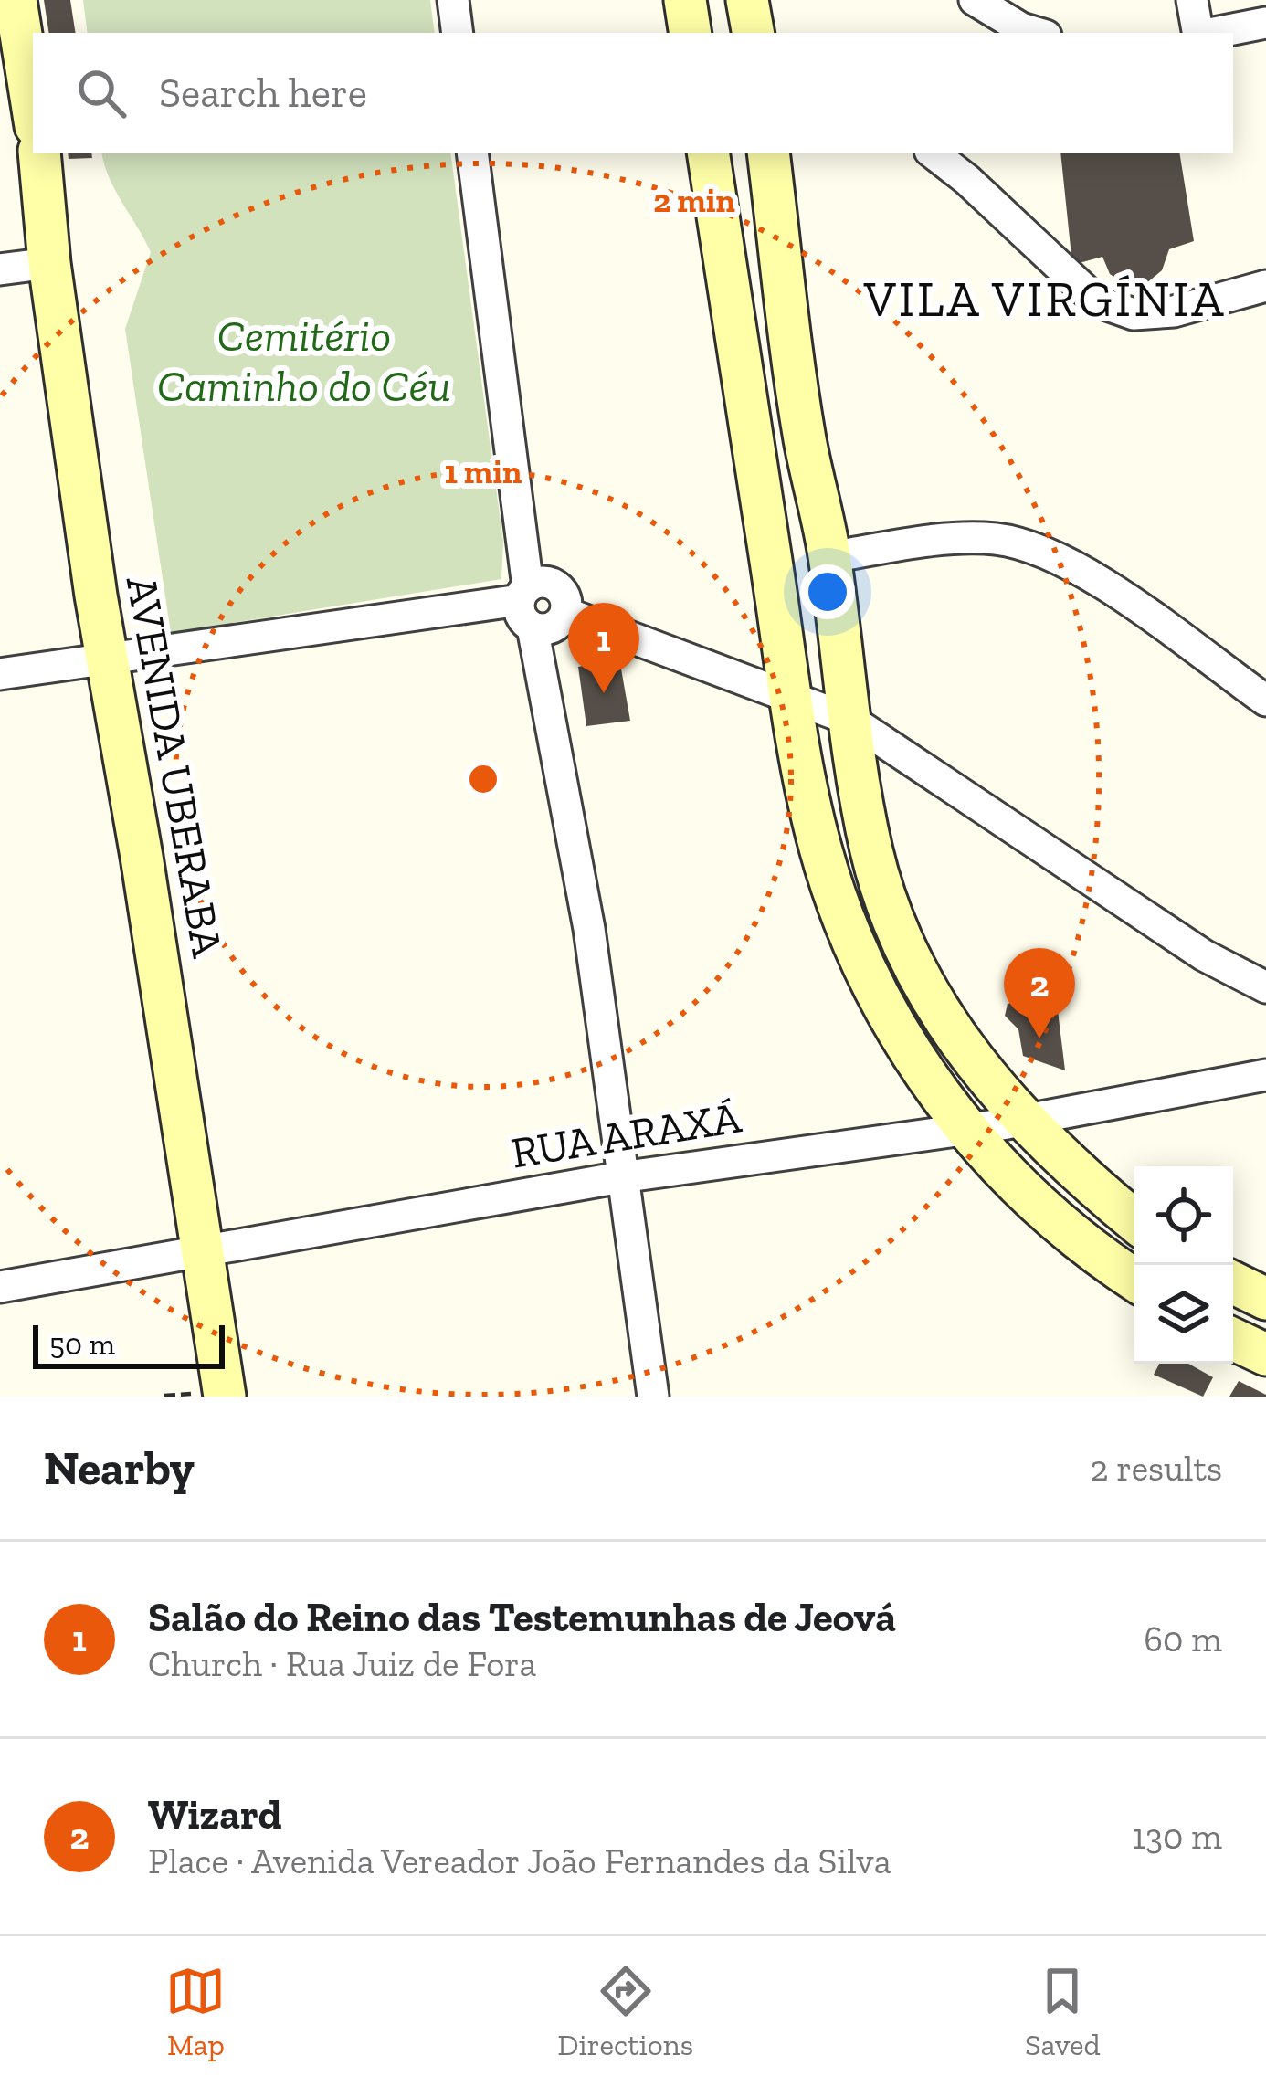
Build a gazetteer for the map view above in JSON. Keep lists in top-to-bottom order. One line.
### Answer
{"streets":{"main road":["AVENIDA UBERABA"],"street":["RUA ARAXÁ"]},"crossings":[["AVENIDA UBERABA","RUA ARAXÁ"]],"districts":["VILA VIRGÍNIA"],"parks":["Cemitério Caminho do Céu"],"scale_bar":"50 m","page":{"search":"Search here","pins":["1","2"],"scale":"50 m","heading":["Nearby","2 results"],"list":[{"mark":"1","name":"Salão do Reino das Testemunhas de Jeová","note":"Church · Rua Juiz de Fora","value":"60 m"},{"mark":"2","name":"Wizard","note":"Place · Avenida Vereador João Fernandes da Silva","value":"130 m"}],"nav":["Map","Directions","Saved"]},"rings":["2 min","1 min"]}
